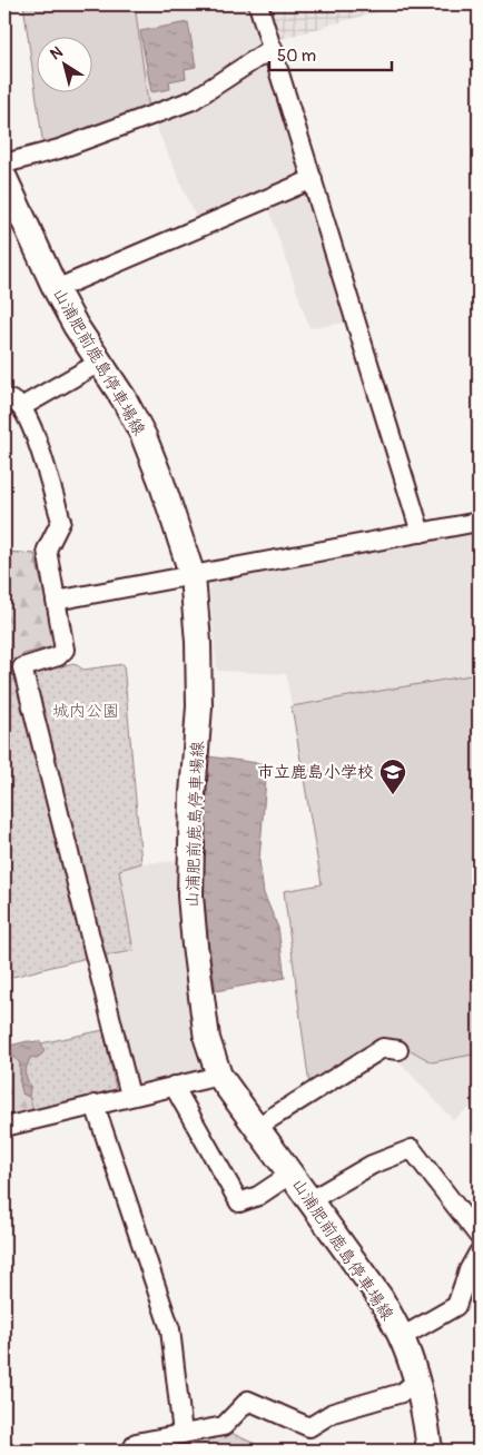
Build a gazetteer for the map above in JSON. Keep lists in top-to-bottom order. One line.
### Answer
{"streets":{"main road":["山浦肥前鹿島停車場線"]},"parks":["城内公園"],"places":{"school or university":["市立鹿島小学校"]},"scale_bar":"50 m","north":"top left"}
